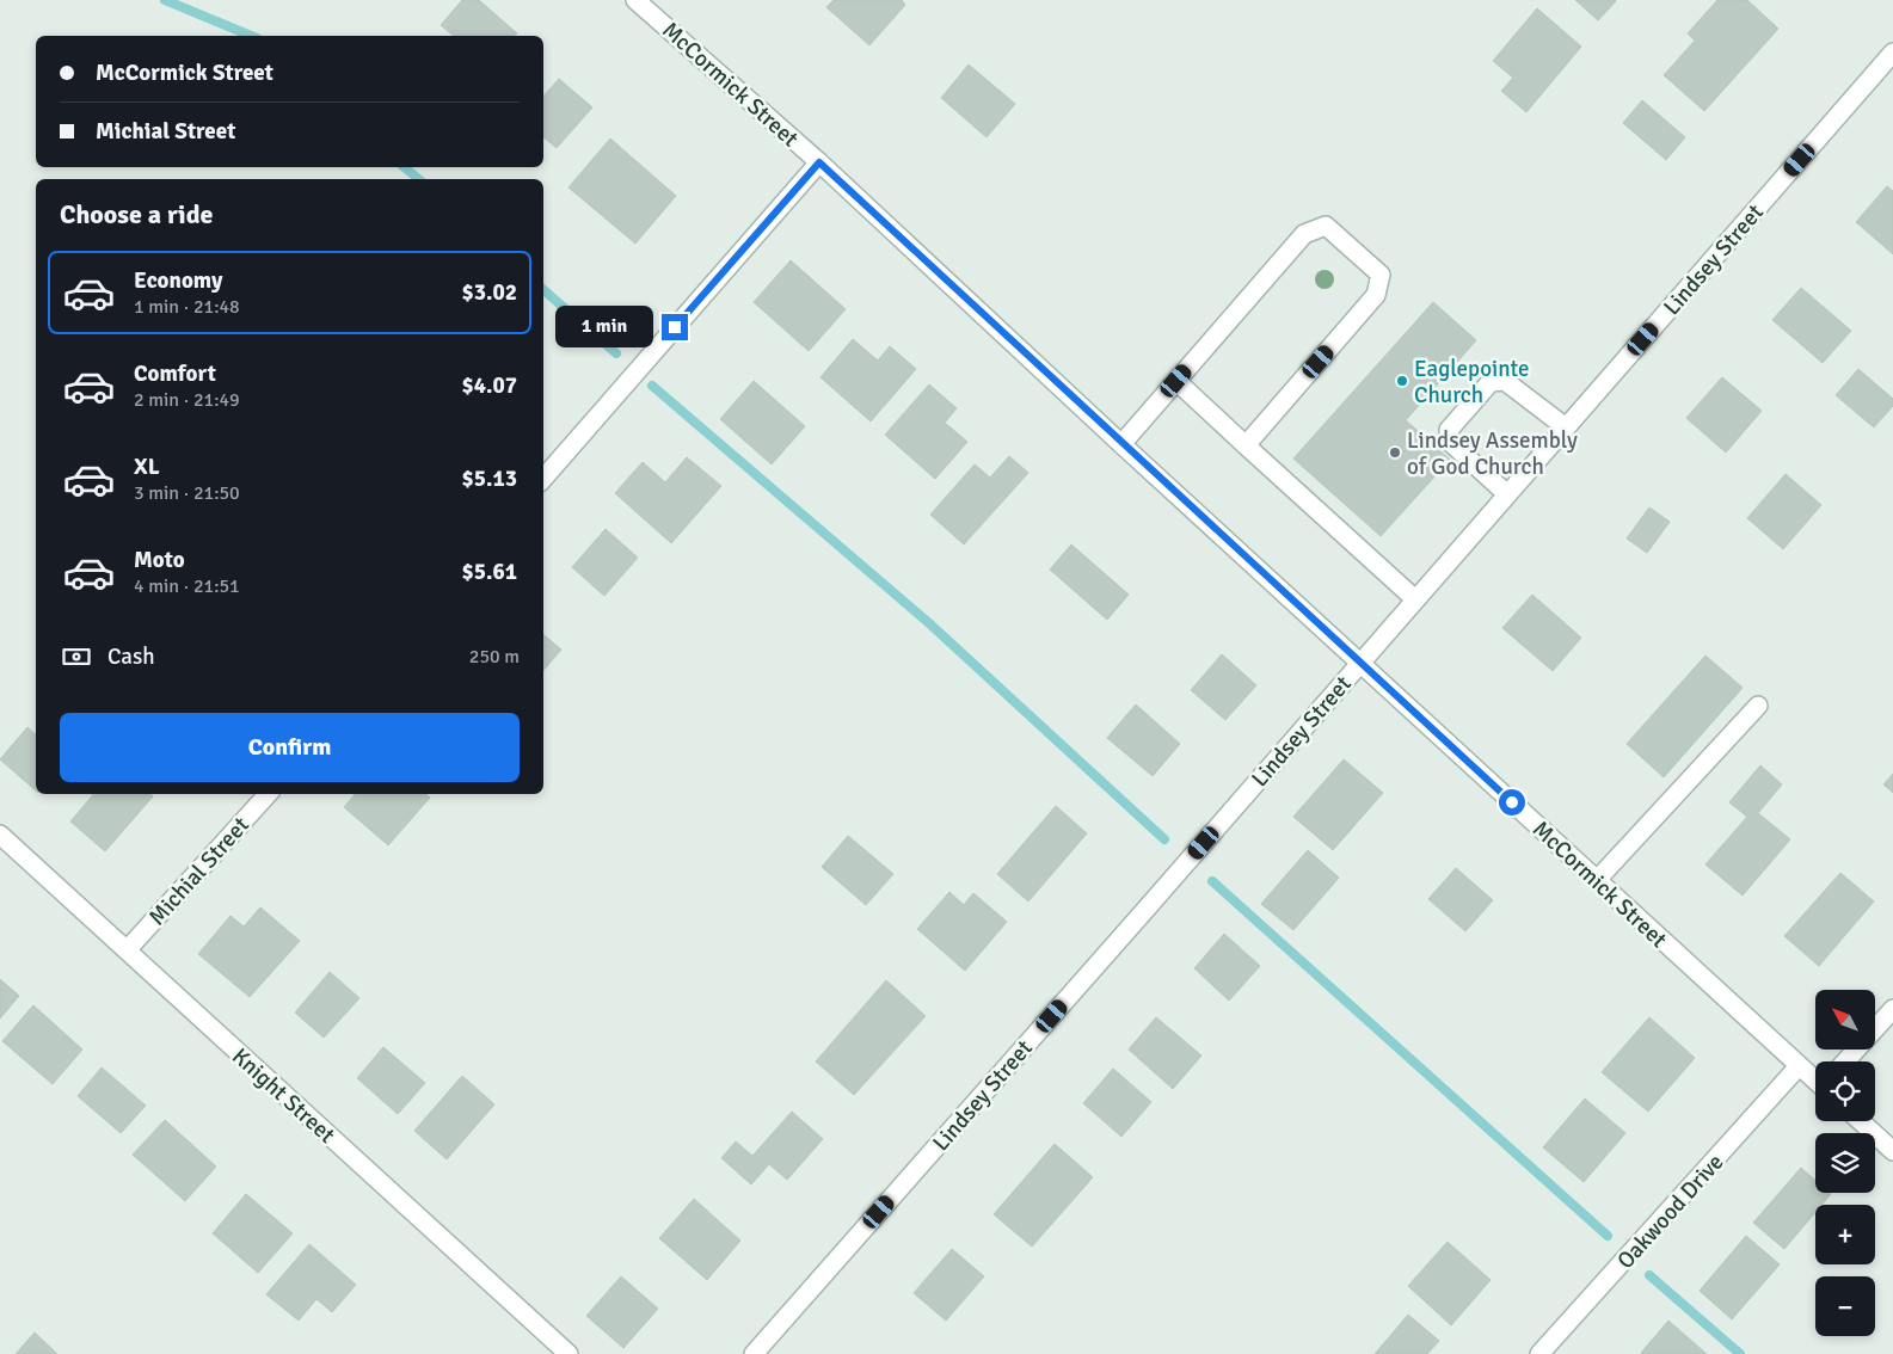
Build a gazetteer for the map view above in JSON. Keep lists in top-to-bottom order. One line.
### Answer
{"streets":{"street":["McCormick Street","Lindsey Street","Michial Street","Knight Street","Oakwood Drive"]},"crossings":[["McCormick Street","Lindsey Street"],["McCormick Street","Oakwood Drive"],["Michial Street","Knight Street"]],"places":["Eaglepointe Church","Lindsey Assembly of God Church"],"north":"top left","page":{"banner":["McCormick Street","Michial Street"],"heading":"Choose a ride","list":[{"name":"Economy","note":"1 min · 21:48","value":"$3.02"},{"name":"Comfort","note":"2 min · 21:49","value":"$4.07"},{"name":"XL","note":"3 min · 21:50","value":"$5.13"},{"name":"Moto","note":"4 min · 21:51","value":"$5.61"}],"bubble":"1 min","pay":["Cash","250 m"],"buttons":"Confirm","map_buttons":["+","−"]}}
